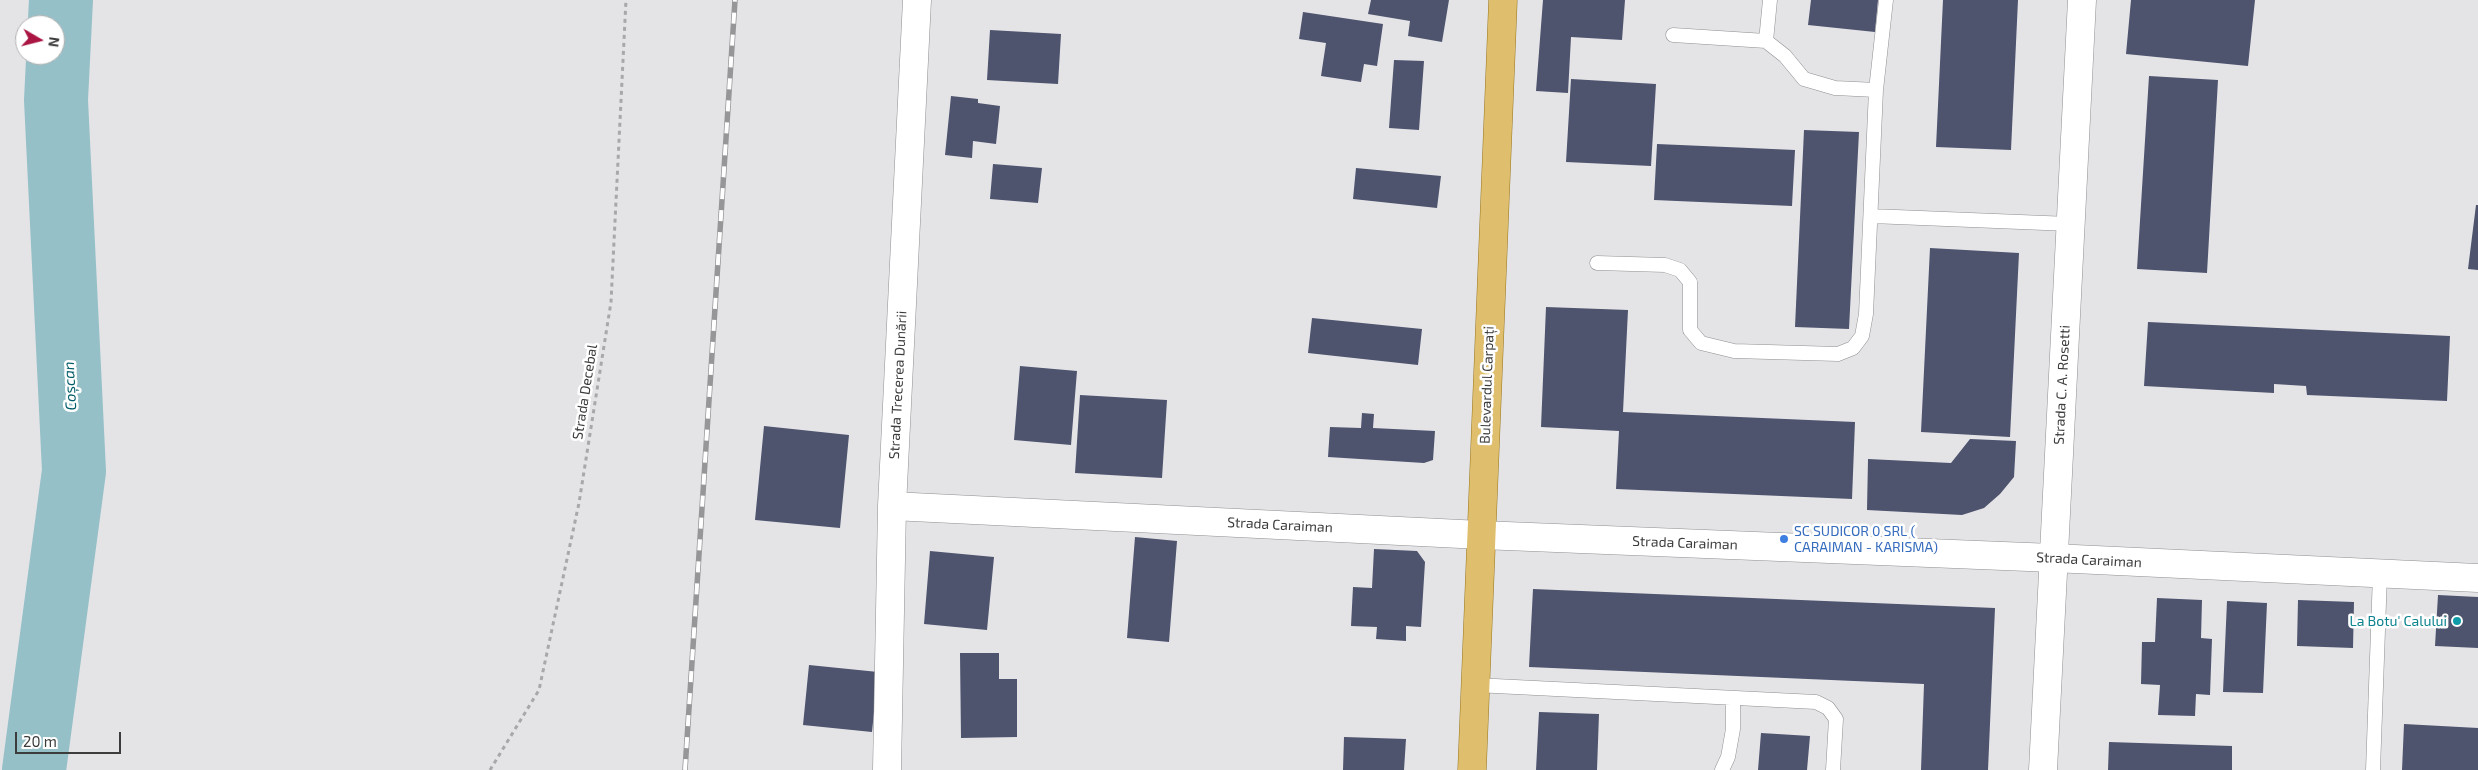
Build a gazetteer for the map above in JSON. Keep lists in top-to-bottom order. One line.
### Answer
{"streets":{"main road":["Bulevardul Carpați"],"street":["Strada Trecerea Dunării","Strada C. A. Rosetti","Strada Caraiman"],"path":["Strada Decebal"]},"crossings":[["Strada Trecerea Dunării","Strada Caraiman"],["Bulevardul Carpați","Strada Caraiman"],["Strada C. A. Rosetti","Strada Caraiman"]],"water":["Coșcan"],"places":["SC SUDICOR 0 SRL ( CARAIMAN - KARISMA)","La Botu' Calului"],"scale_bar":"20 m","north":"right"}
